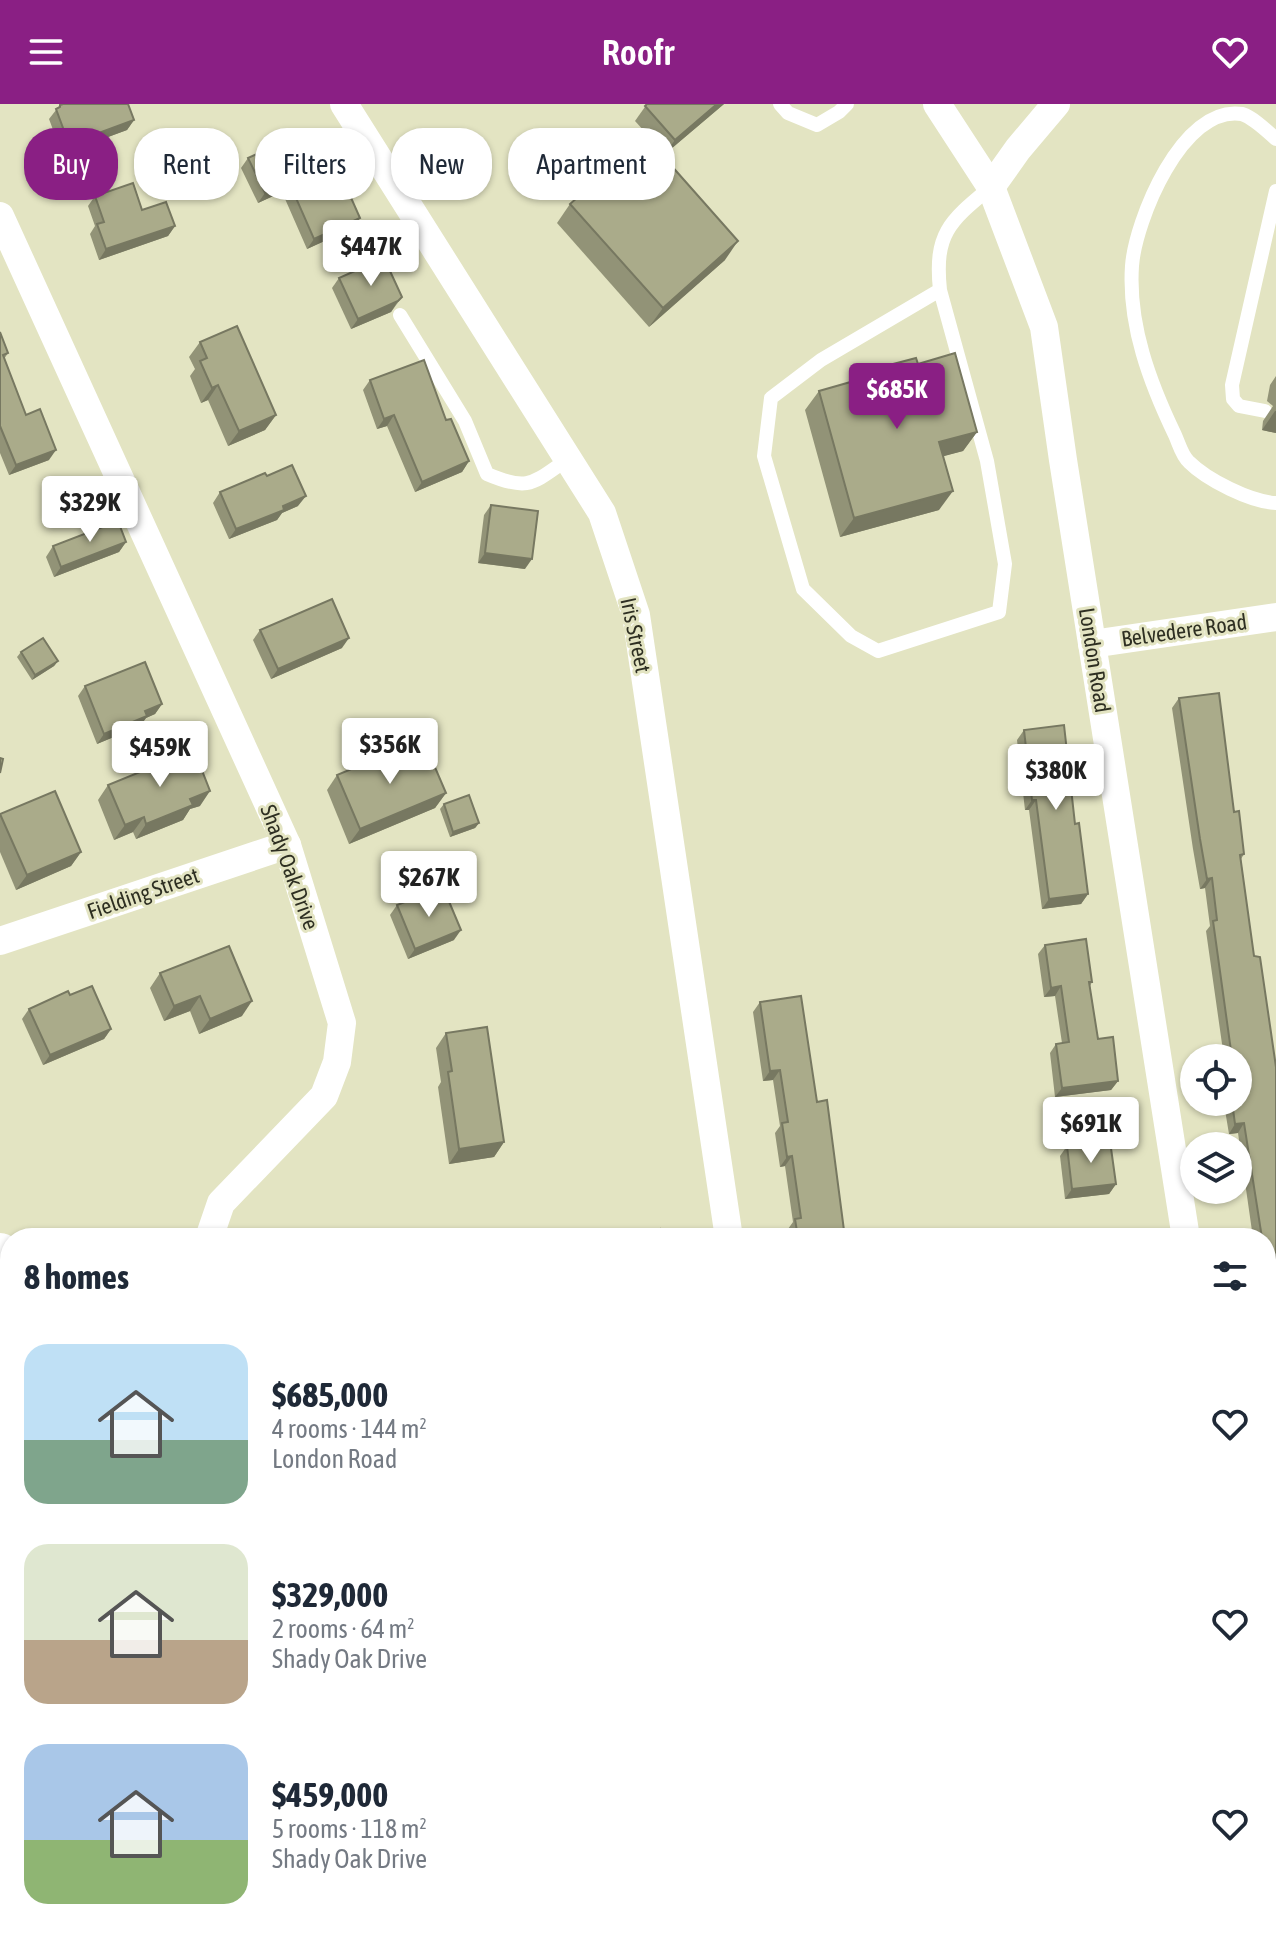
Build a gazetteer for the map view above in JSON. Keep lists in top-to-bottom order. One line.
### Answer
{"streets":{"street":["Belvedere Road","Iris Street","London Road","Shady Oak Drive","Fielding Street"]},"crossings":[["Belvedere Road","London Road"],["Shady Oak Drive","Fielding Street"]],"page":{"header":"Roofr","chip":["Buy","Rent","Filters","New","Apartment"],"price":["$447K","$685K","$329K","$356K","$459K","$380K","$267K","$691K"],"heading":"8 homes","list":[{"name":"$685,000","note":"4 rooms · 144 m² · London Road"},{"name":"$329,000","note":"2 rooms · 64 m² · Shady Oak Drive"},{"name":"$459,000","note":"5 rooms · 118 m² · Shady Oak Drive"}]}}
